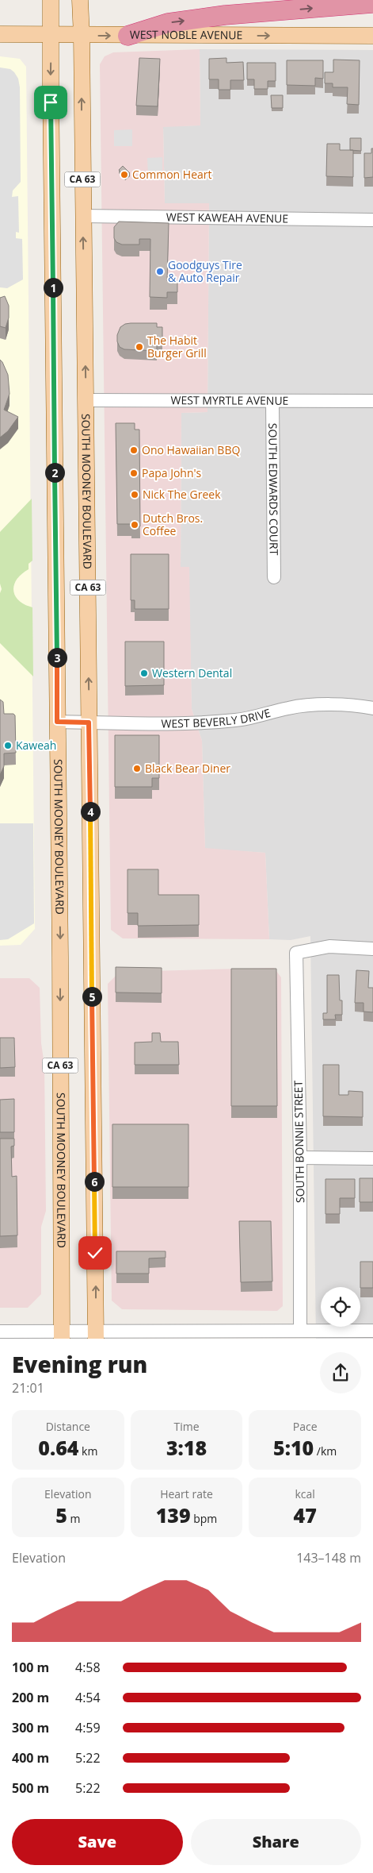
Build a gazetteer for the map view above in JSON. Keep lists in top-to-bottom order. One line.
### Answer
{"streets":{"main road":["WEST NOBLE AVENUE","CA 63","SOUTH MOONEY BOULEVARD"],"street":["WEST KAWEAH AVENUE","WEST MYRTLE AVENUE","SOUTH EDWARDS COURT","WEST BEVERLY DRIVE","SOUTH BONNIE STREET"]},"crossings":[["WEST NOBLE AVENUE","SOUTH MOONEY BOULEVARD"],["WEST KAWEAH AVENUE","SOUTH MOONEY BOULEVARD"],["WEST MYRTLE AVENUE","SOUTH EDWARDS COURT"],["WEST MYRTLE AVENUE","SOUTH MOONEY BOULEVARD"],["SOUTH MOONEY BOULEVARD","WEST BEVERLY DRIVE"]],"one_way":["WEST NOBLE AVENUE"],"places":["Common Heart","Goodguys Tire & Auto Repair","The Habit Burger Grill","Ono Hawaiian BBQ","Papa John's","Nick The Greek","Dutch Bros. Coffee","Western Dental","Kaweah","Black Bear Diner"],"page":{"pins":["1","2","3","4","5","6"],"heading":["Evening run","21:01"],"stats":[["Distance","0.64 km"],["Time","3:18"],["Pace","5:10 /km"],["Elevation","5 m"],["Heart rate","139 bpm"],["kcal","47"]],"chart":["Elevation","143–148 m"],"list":[{"name":"100 m","note":"4:58"},{"name":"200 m","note":"4:54"},{"name":"300 m","note":"4:59"},{"name":"400 m","note":"5:22"},{"name":"500 m","note":"5:22"}],"buttons":["Save","Share"]}}
